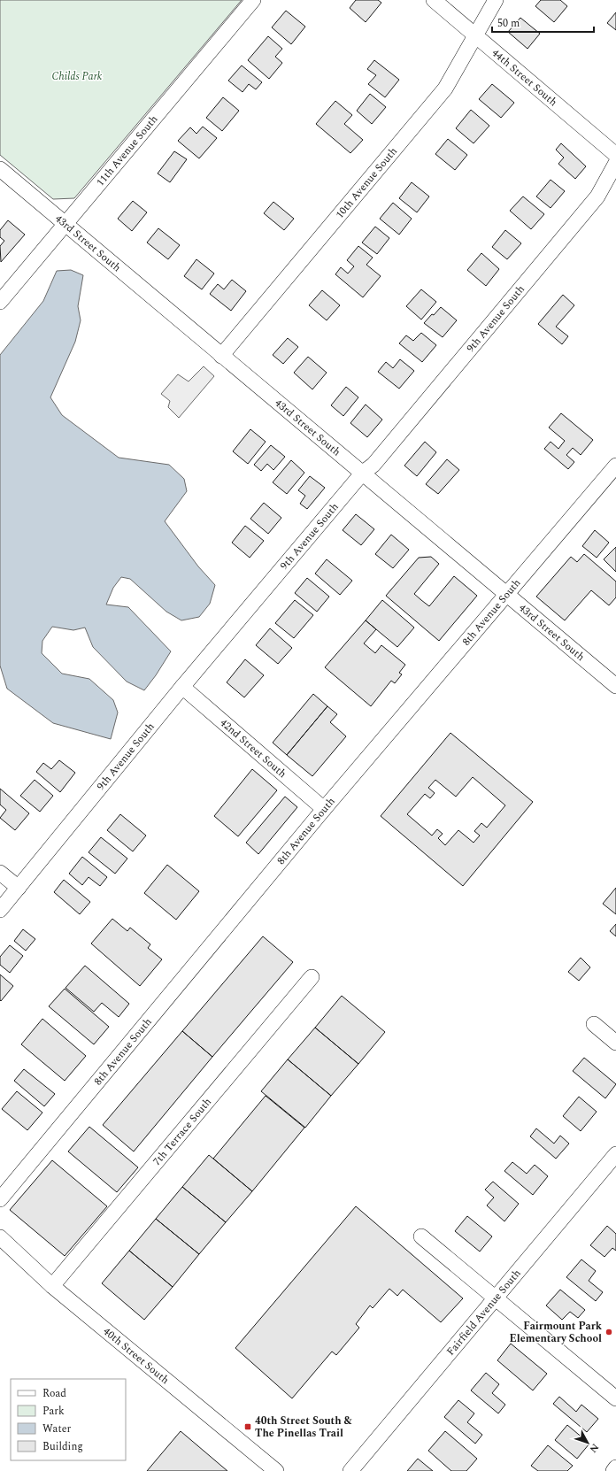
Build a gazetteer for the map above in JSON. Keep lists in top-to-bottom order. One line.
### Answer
{"streets":{"street":["44th Street South","11th Avenue South","10th Avenue South","43rd Street South","9th Avenue South","8th Avenue South","42nd Street South","7th Terrace South","Fairfield Avenue South","40th Street South"]},"crossings":[["44th Street South","10th Avenue South"],["11th Avenue South","43rd Street South"],["10th Avenue South","43rd Street South"],["43rd Street South","9th Avenue South"],["43rd Street South","8th Avenue South"],["9th Avenue South","42nd Street South"],["8th Avenue South","42nd Street South"],["7th Terrace South","40th Street South"]],"parks":["Childs Park"],"places":{"other":["Fairmount Park Elementary School"],"transit":["40th Street South & The Pinellas Trail"]},"legend":["Road","Park","Water","Building"],"scale_bar":"50 m","north":"bottom right"}
